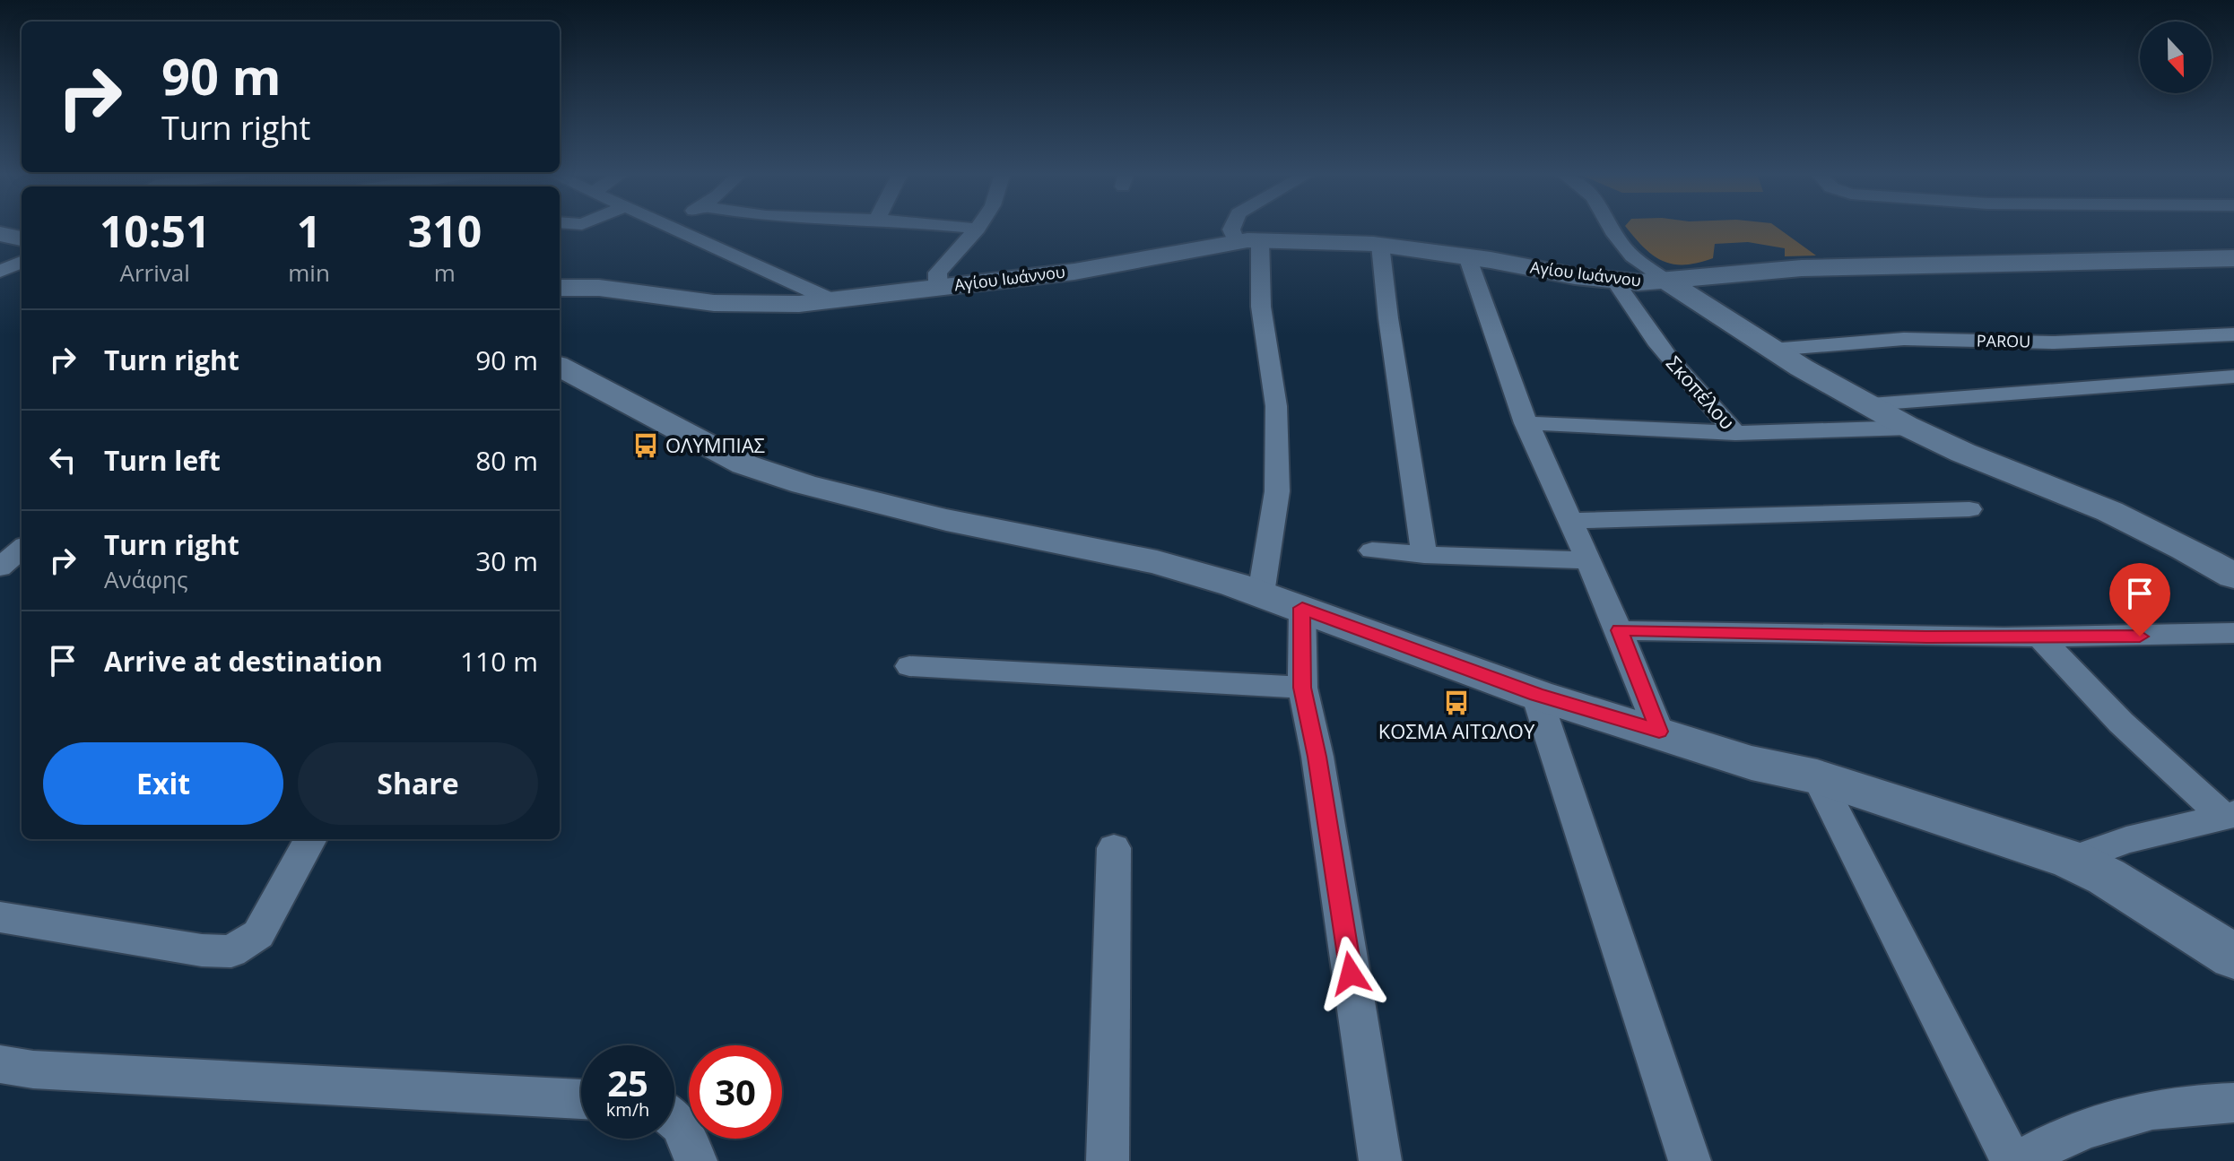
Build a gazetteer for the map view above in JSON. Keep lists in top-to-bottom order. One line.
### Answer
{"streets":{"street":["Αγίου Ιωάννου","PAROU","Σκοπέλου"]},"crossings":[["Αγίου Ιωάννου","Σκοπέλου"]],"places":{"bus stop":["ΟΛΥΜΠΙΑΣ","ΚΟΣΜΑ ΑΙΤΩΛΟΥ"]},"north":"bottom","page":{"turn":["90 m","Turn right"],"eta":["10:51","Arrival","1","min","310","m"],"list":[{"name":"Turn right","value":"90 m"},{"name":"Turn left","value":"80 m"},{"name":"Turn right","note":"Ανάφης","value":"30 m"},{"name":"Arrive at destination","value":"110 m"}],"buttons":["Exit","Share"],"speed":"25 km/h","limit":"30"}}
